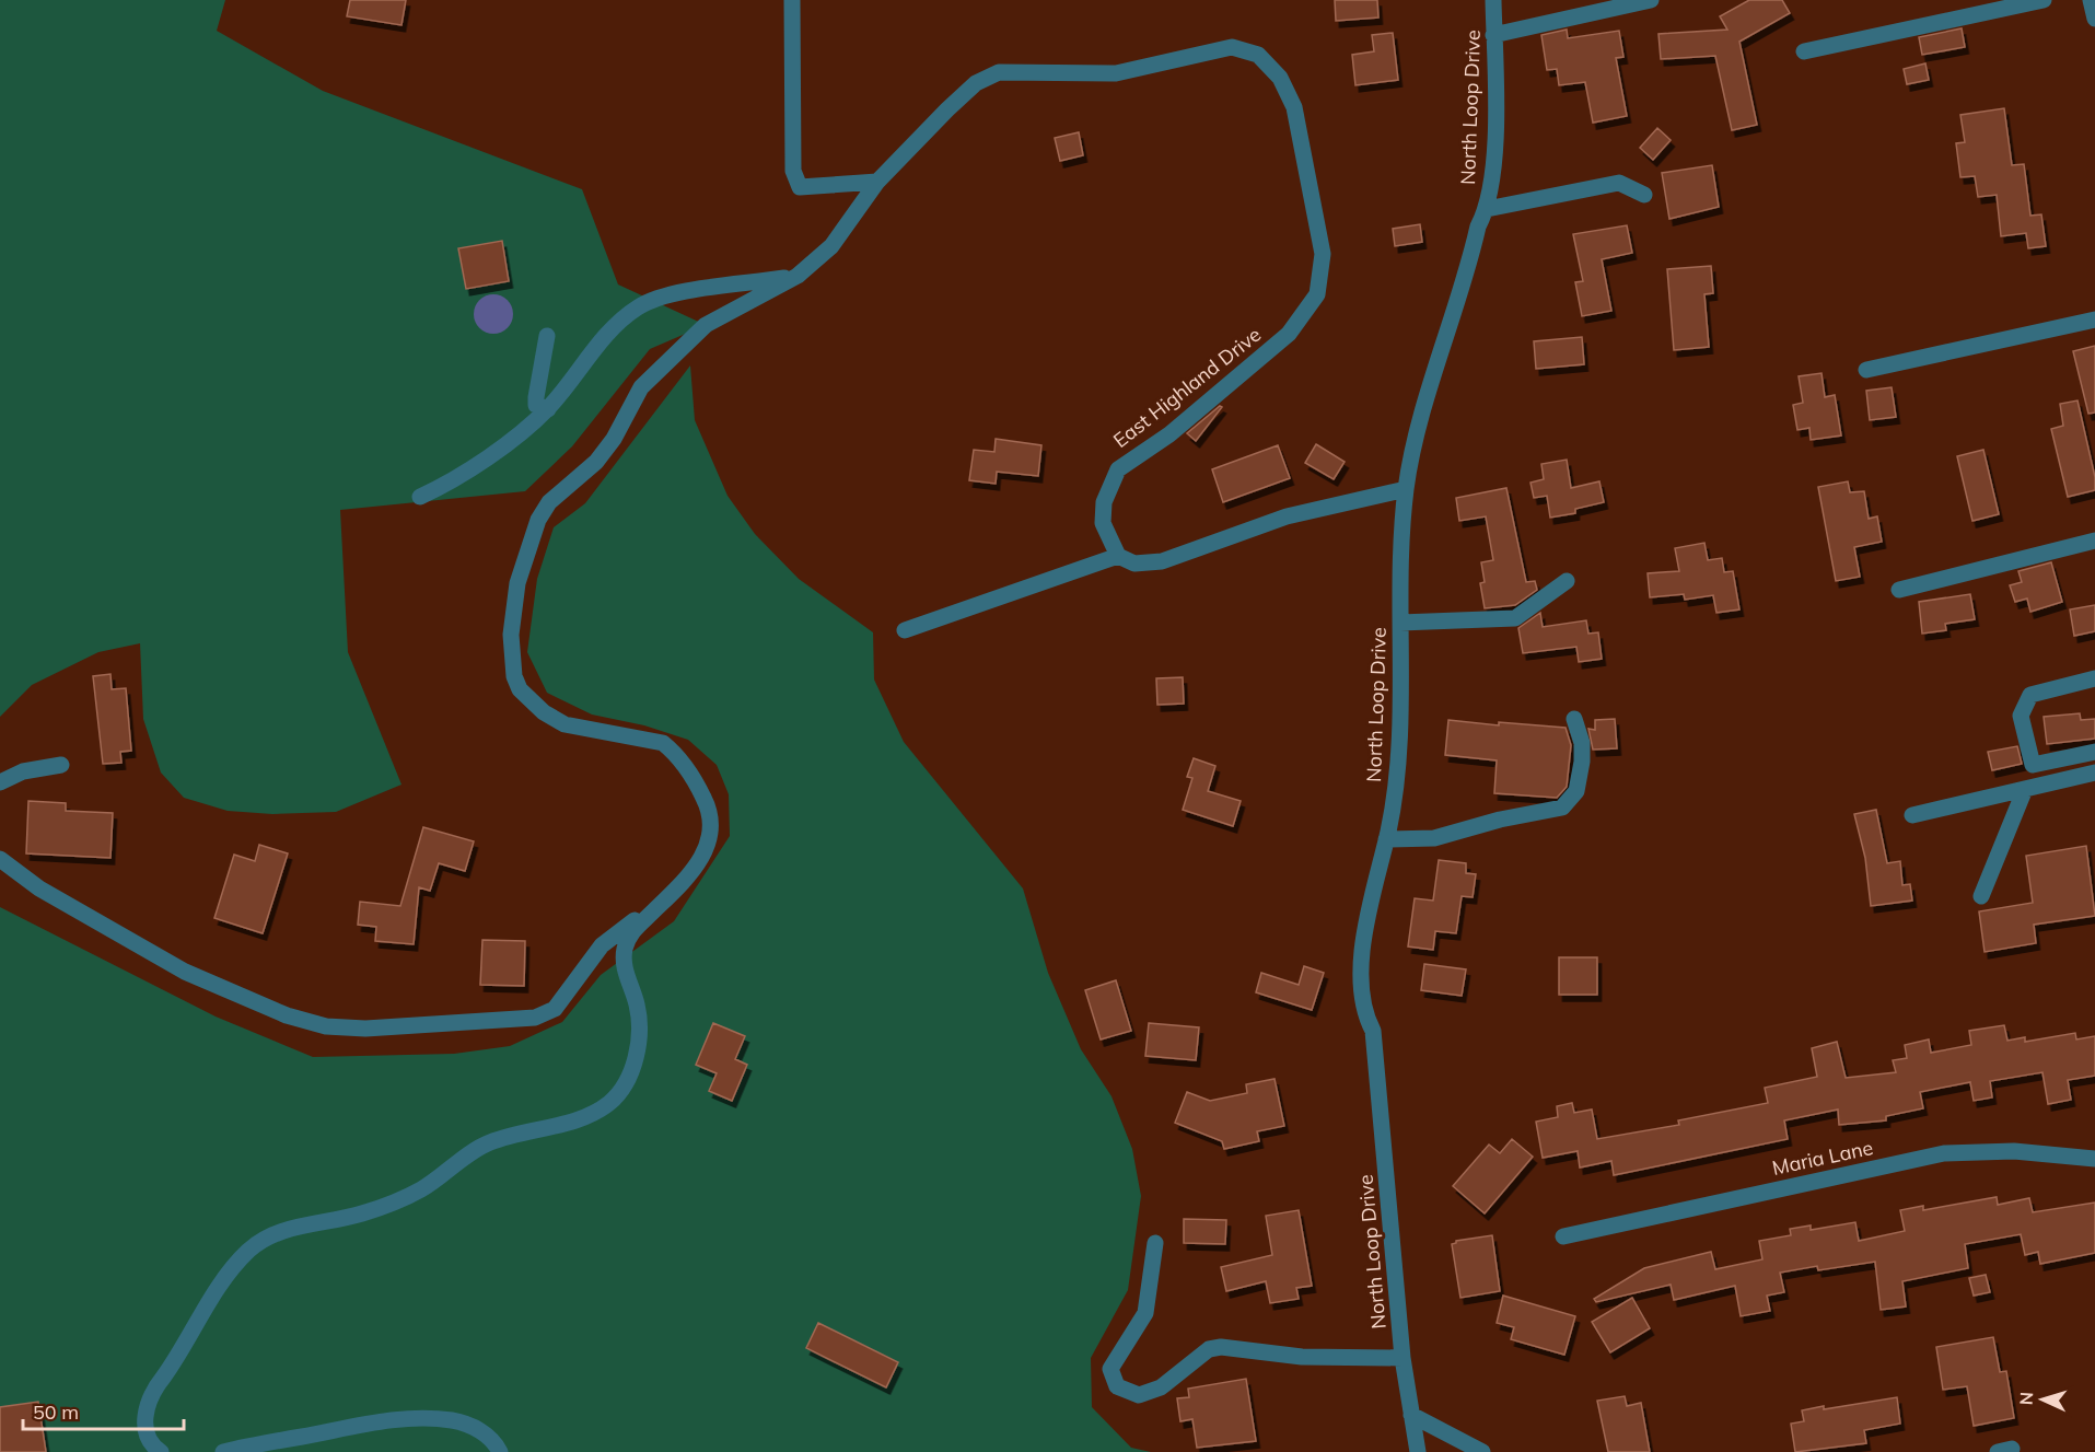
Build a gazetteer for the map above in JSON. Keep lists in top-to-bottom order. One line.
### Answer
{"streets":{"street":["North Loop Drive","East Highland Drive","Maria Lane"]},"scale_bar":"50 m","north":"left"}
